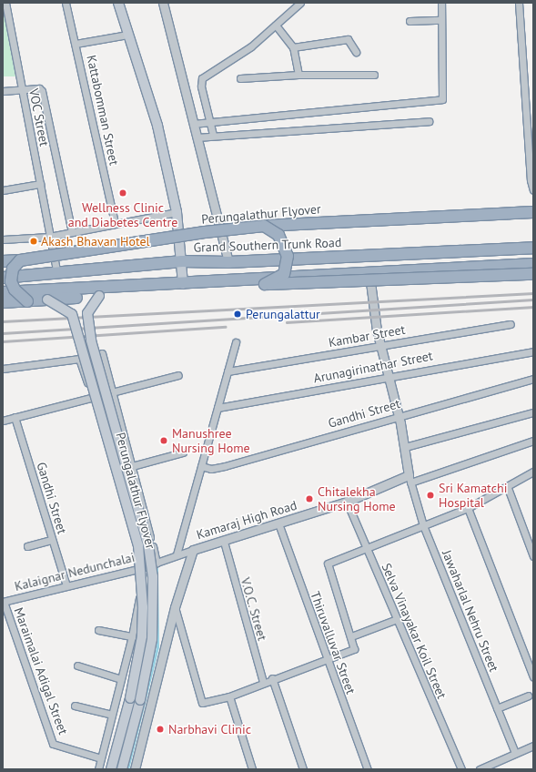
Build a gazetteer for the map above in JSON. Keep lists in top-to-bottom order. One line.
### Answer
{"streets":{"highway":["Perungalathur Flyover","Grand Southern Trunk Road"],"street":["Kattabomman Street","VOC Street","Kambar Street","Arunagirinathar Street","Gandhi Street","Kamaraj High Road","Kalaignar Nedunchalai","V.O.C. Street","Jawaharlal Nehru Street","Selva Vinayakar Koil Street","Thiruvalluvar Street","Maraimalai Adigal Street"]},"crossings":[["VOC Street","Grand Southern Trunk Road"],["Gandhi Street","Kalaignar Nedunchalai"],["Kamaraj High Road","Kalaignar Nedunchalai"],["Kamaraj High Road","V.O.C. Street"],["Kamaraj High Road","Jawaharlal Nehru Street"],["Kamaraj High Road","Selva Vinayakar Koil Street"],["Kamaraj High Road","Thiruvalluvar Street"],["Kalaignar Nedunchalai","Maraimalai Adigal Street"]],"places":["Wellness Clinic and Diabetes Centre","Akash Bhavan Hotel","Perungalattur","Manushree Nursing Home","Sri Kamatchi Hospital","Chitalekha Nursing Home","Narbhavi Clinic"]}
